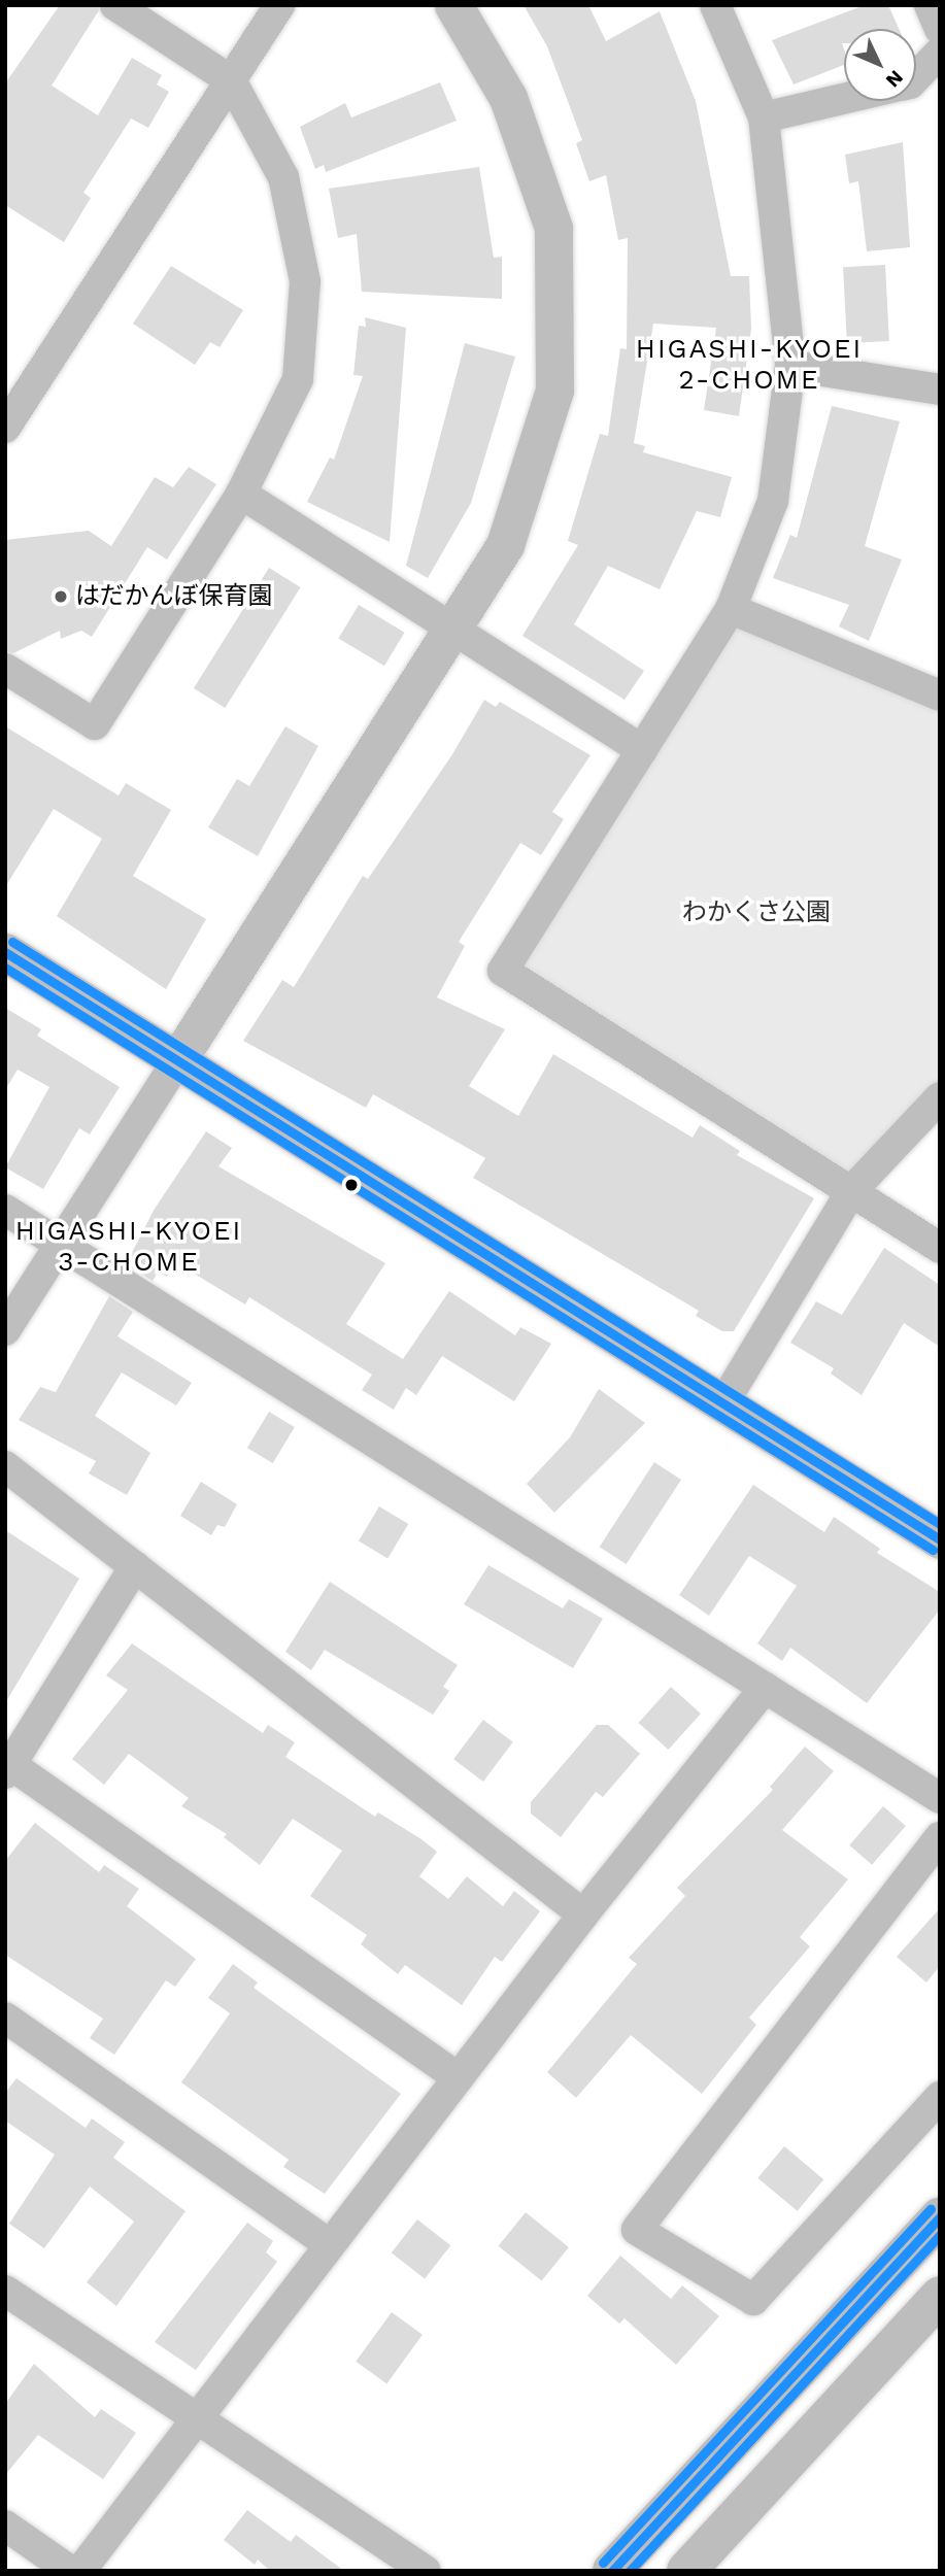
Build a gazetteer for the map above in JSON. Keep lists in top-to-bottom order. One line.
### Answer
{"districts":["HIGASHI-KYOEI 2-CHOME","HIGASHI-KYOEI 3-CHOME"],"parks":["わかくさ公園"],"places":["はだかんぼ保育園"],"north":"bottom right"}
